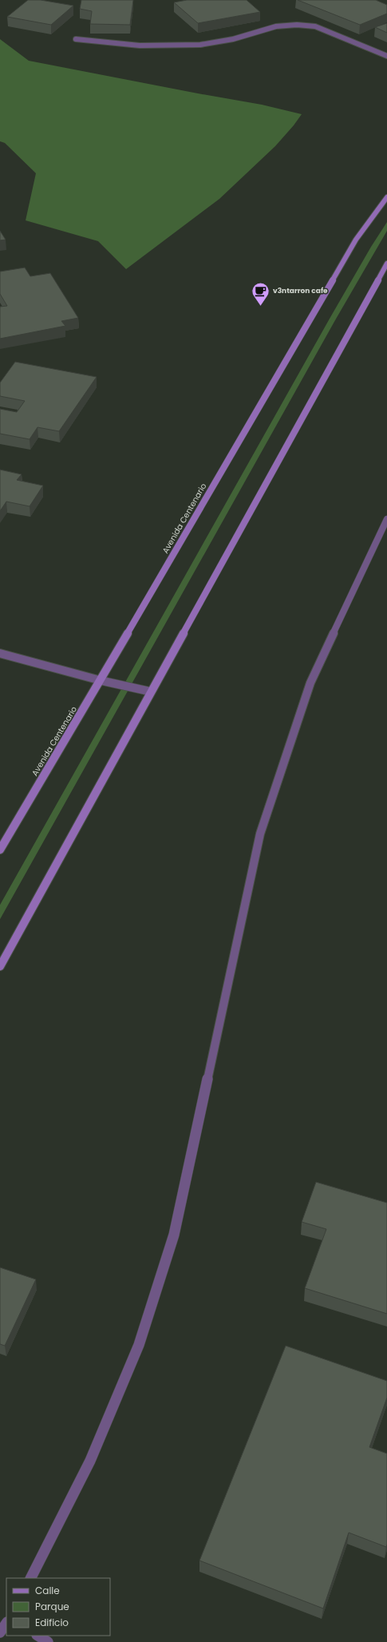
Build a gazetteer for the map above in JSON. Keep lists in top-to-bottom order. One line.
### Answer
{"streets":{"main road":["Avenida Centenario"]},"places":{"cafe":["v3ntarron cafe"]},"legend":["Calle","Parque","Edificio"]}
